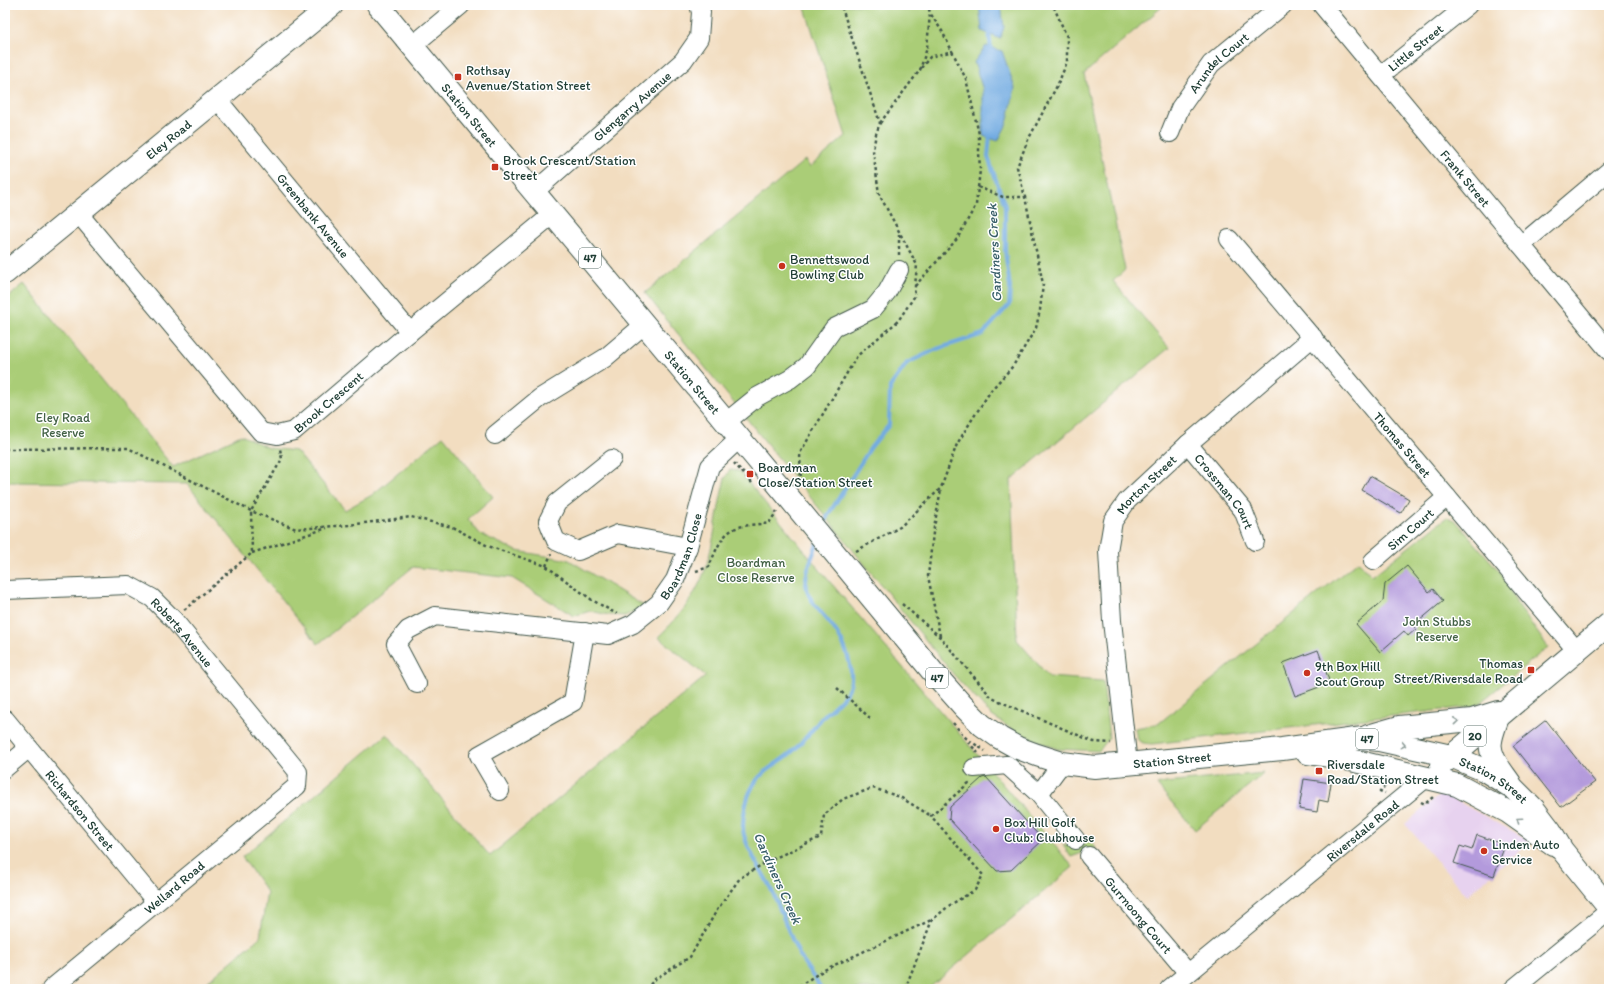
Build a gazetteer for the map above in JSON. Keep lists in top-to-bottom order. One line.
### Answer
{"streets":{"main road":["Station Street","Eley Road","47","20","Riversdale Road"],"street":["Little Street","Arundel Court","Glengarry Avenue","Frank Street","Greenbank Avenue","Brook Crescent","Thomas Street","Morton Street","Crossman Court","Sim Court","Boardman Close","Roberts Avenue","Richardson Street","Wellard Road","Gurrnoong Court"]},"crossings":[["Little Street","Frank Street"],["Glengarry Avenue","Station Street"],["Station Street","Brook Crescent"],["Station Street","Morton Street"],["Station Street","Boardman Close"],["Station Street","Riversdale Road"],["Eley Road","Greenbank Avenue"],["Eley Road","Brook Crescent"],["Greenbank Avenue","Brook Crescent"],["Thomas Street","Morton Street"],["Thomas Street","Sim Court"],["Thomas Street","Riversdale Road"],["Morton Street","Crossman Court"],["Roberts Avenue","Wellard Road"],["Richardson Street","Wellard Road"],["Riversdale Road","Gurrnoong Court"]],"water":["Gardiners Creek"],"parks":["Eley Road Reserve","Boardman Close Reserve","John Stubbs Reserve"],"places":{"transit":["Rothsay Avenue/Station Street","Brook Crescent/Station Street","Boardman Close/Station Street","Thomas Street/Riversdale Road","Riversdale Road/Station Street"],"other":["Bennettswood Bowling Club","9th Box Hill Scout Group","Box Hill Golf Club: Clubhouse","Linden Auto Service"]}}
